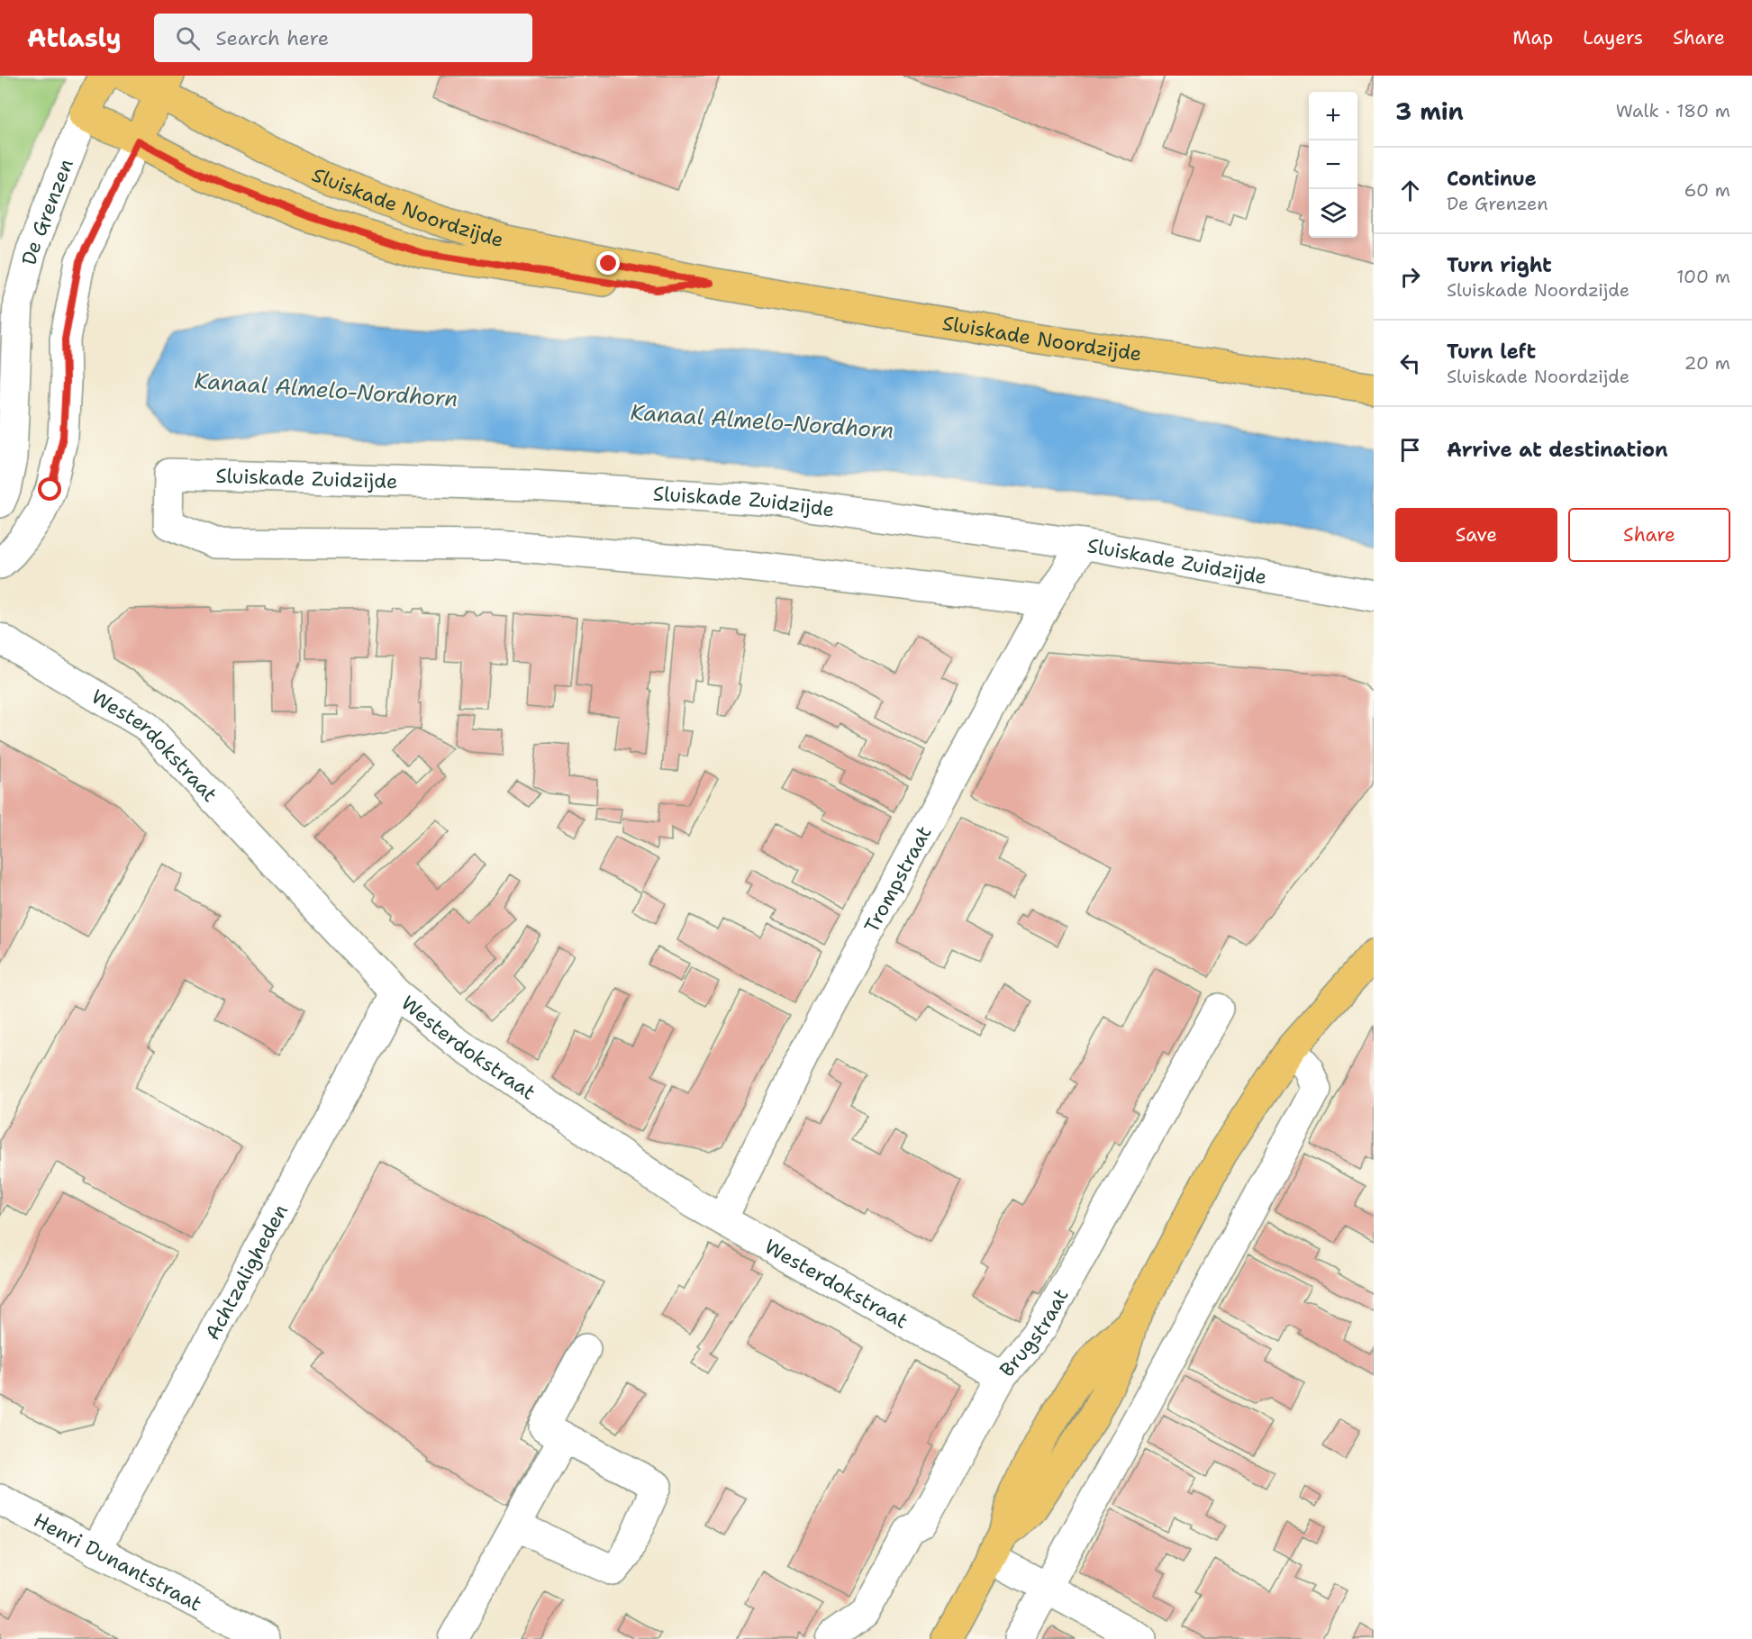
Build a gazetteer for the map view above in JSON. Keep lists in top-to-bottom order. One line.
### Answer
{"streets":{"main road":["Sluiskade Noordzijde"],"street":["De Grenzen","Sluiskade Zuidzijde","Westerdokstraat","Trompstraat","Achtzaligheden","Brugstraat","Henri Dunantstraat"]},"crossings":[["Sluiskade Noordzijde","De Grenzen"],["Sluiskade Zuidzijde","Trompstraat"],["Westerdokstraat","Trompstraat"],["Westerdokstraat","Achtzaligheden"],["Westerdokstraat","Brugstraat"],["Achtzaligheden","Henri Dunantstraat"]],"water":["Kanaal Almelo-Nordhorn"],"page":{"header":"Atlasly","search":"Search here","nav":["Map","Layers","Share"],"heading":["3 min","Walk · 180 m"],"map_buttons":["+","−"],"list":[["Continue","De Grenzen","60 m"],["Turn right","Sluiskade Noordzijde","100 m"],["Turn left","Sluiskade Noordzijde","20 m"],"Arrive at destination"],"buttons":["Save","Share"]}}
